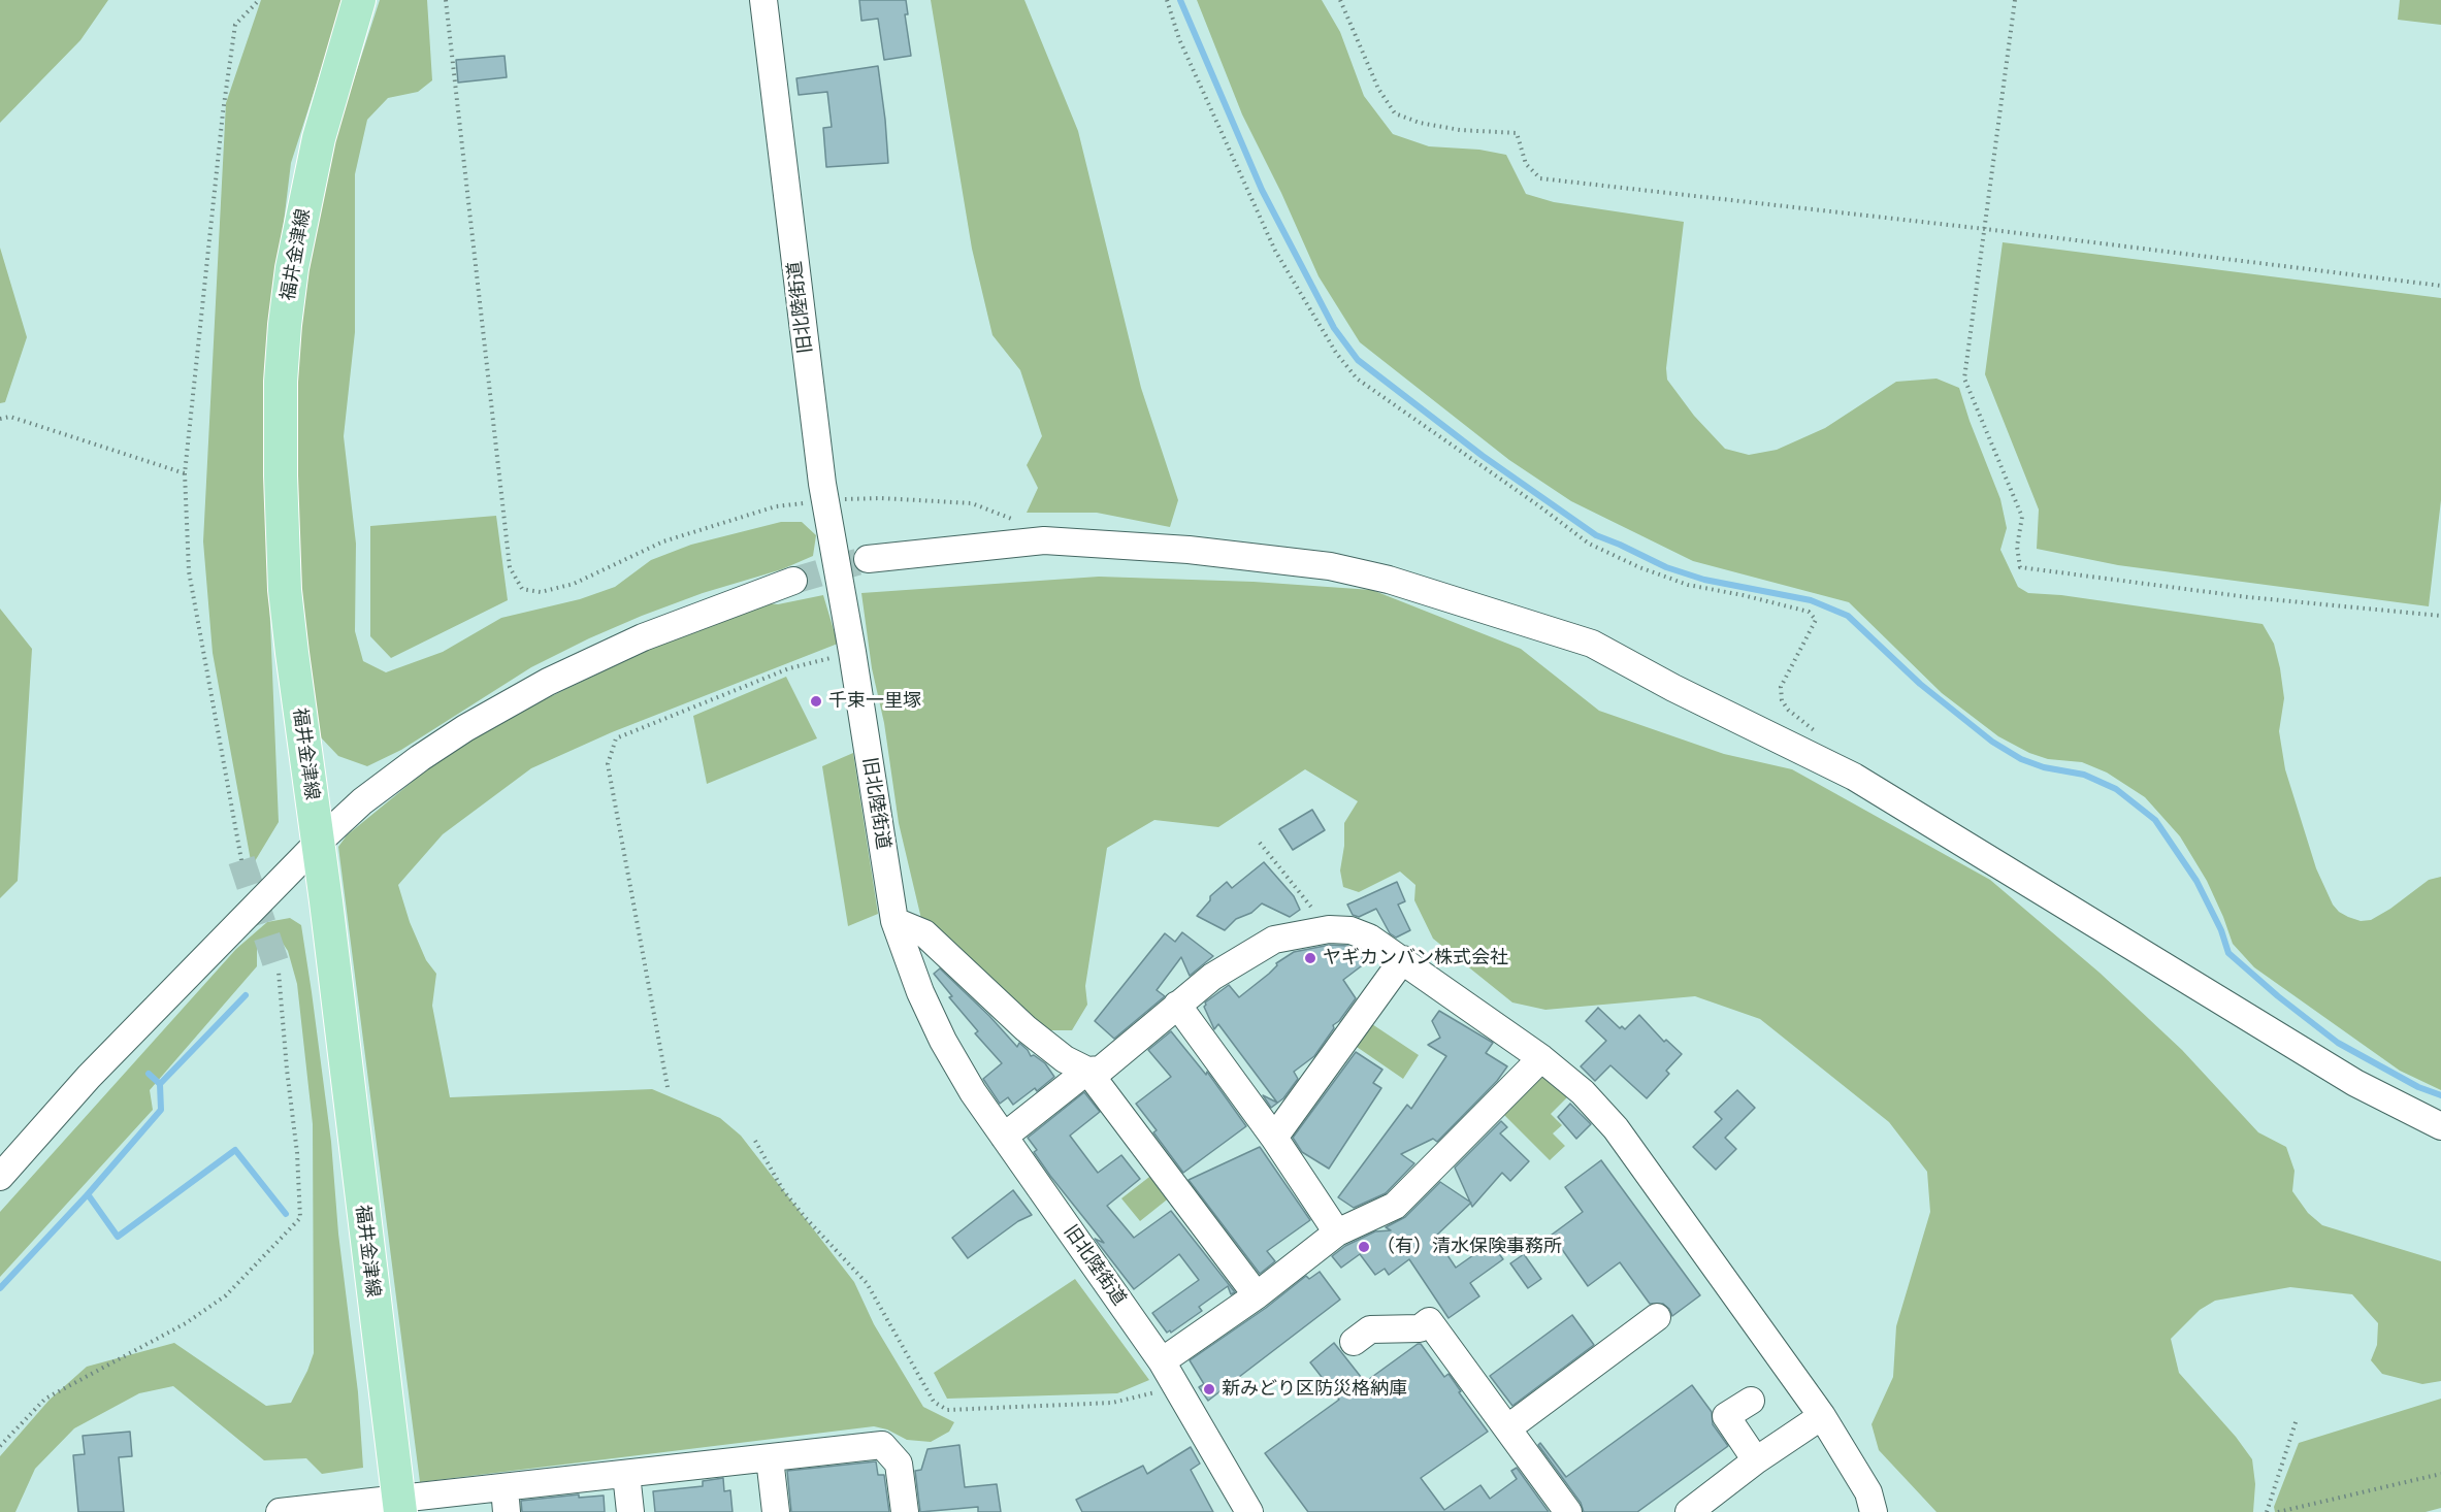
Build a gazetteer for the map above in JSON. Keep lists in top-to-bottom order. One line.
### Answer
{"streets":{"main road":["福井金津線"],"street":["旧北陸街道"]},"places":["千束一里塚","ヤギカンバン株式会社","（有）清水保険事務所","新みどり区防災格納庫"]}
